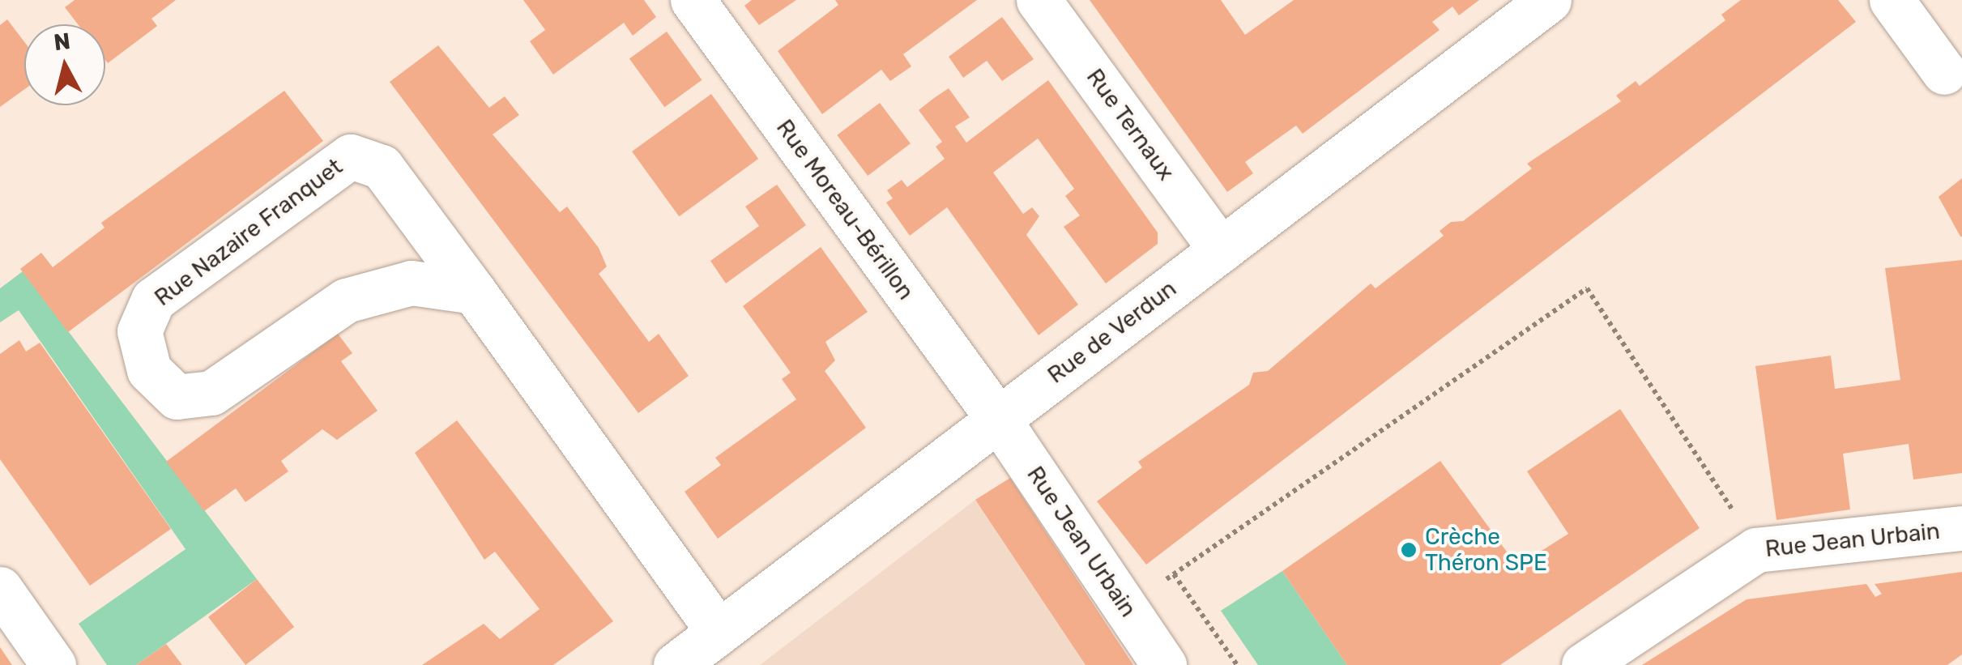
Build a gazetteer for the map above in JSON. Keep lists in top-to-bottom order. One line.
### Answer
{"streets":{"street":["Rue Ternaux","Rue Moreau-Bérillon","Rue Nazaire Franquet","Rue de Verdun","Rue Jean Urbain"]},"crossings":[["Rue Ternaux","Rue de Verdun"],["Rue Moreau-Bérillon","Rue de Verdun"],["Rue Moreau-Bérillon","Rue Jean Urbain"],["Rue Nazaire Franquet","Rue de Verdun"],["Rue de Verdun","Rue Jean Urbain"]],"places":["Crèche Théron SPE"],"north":"top"}
